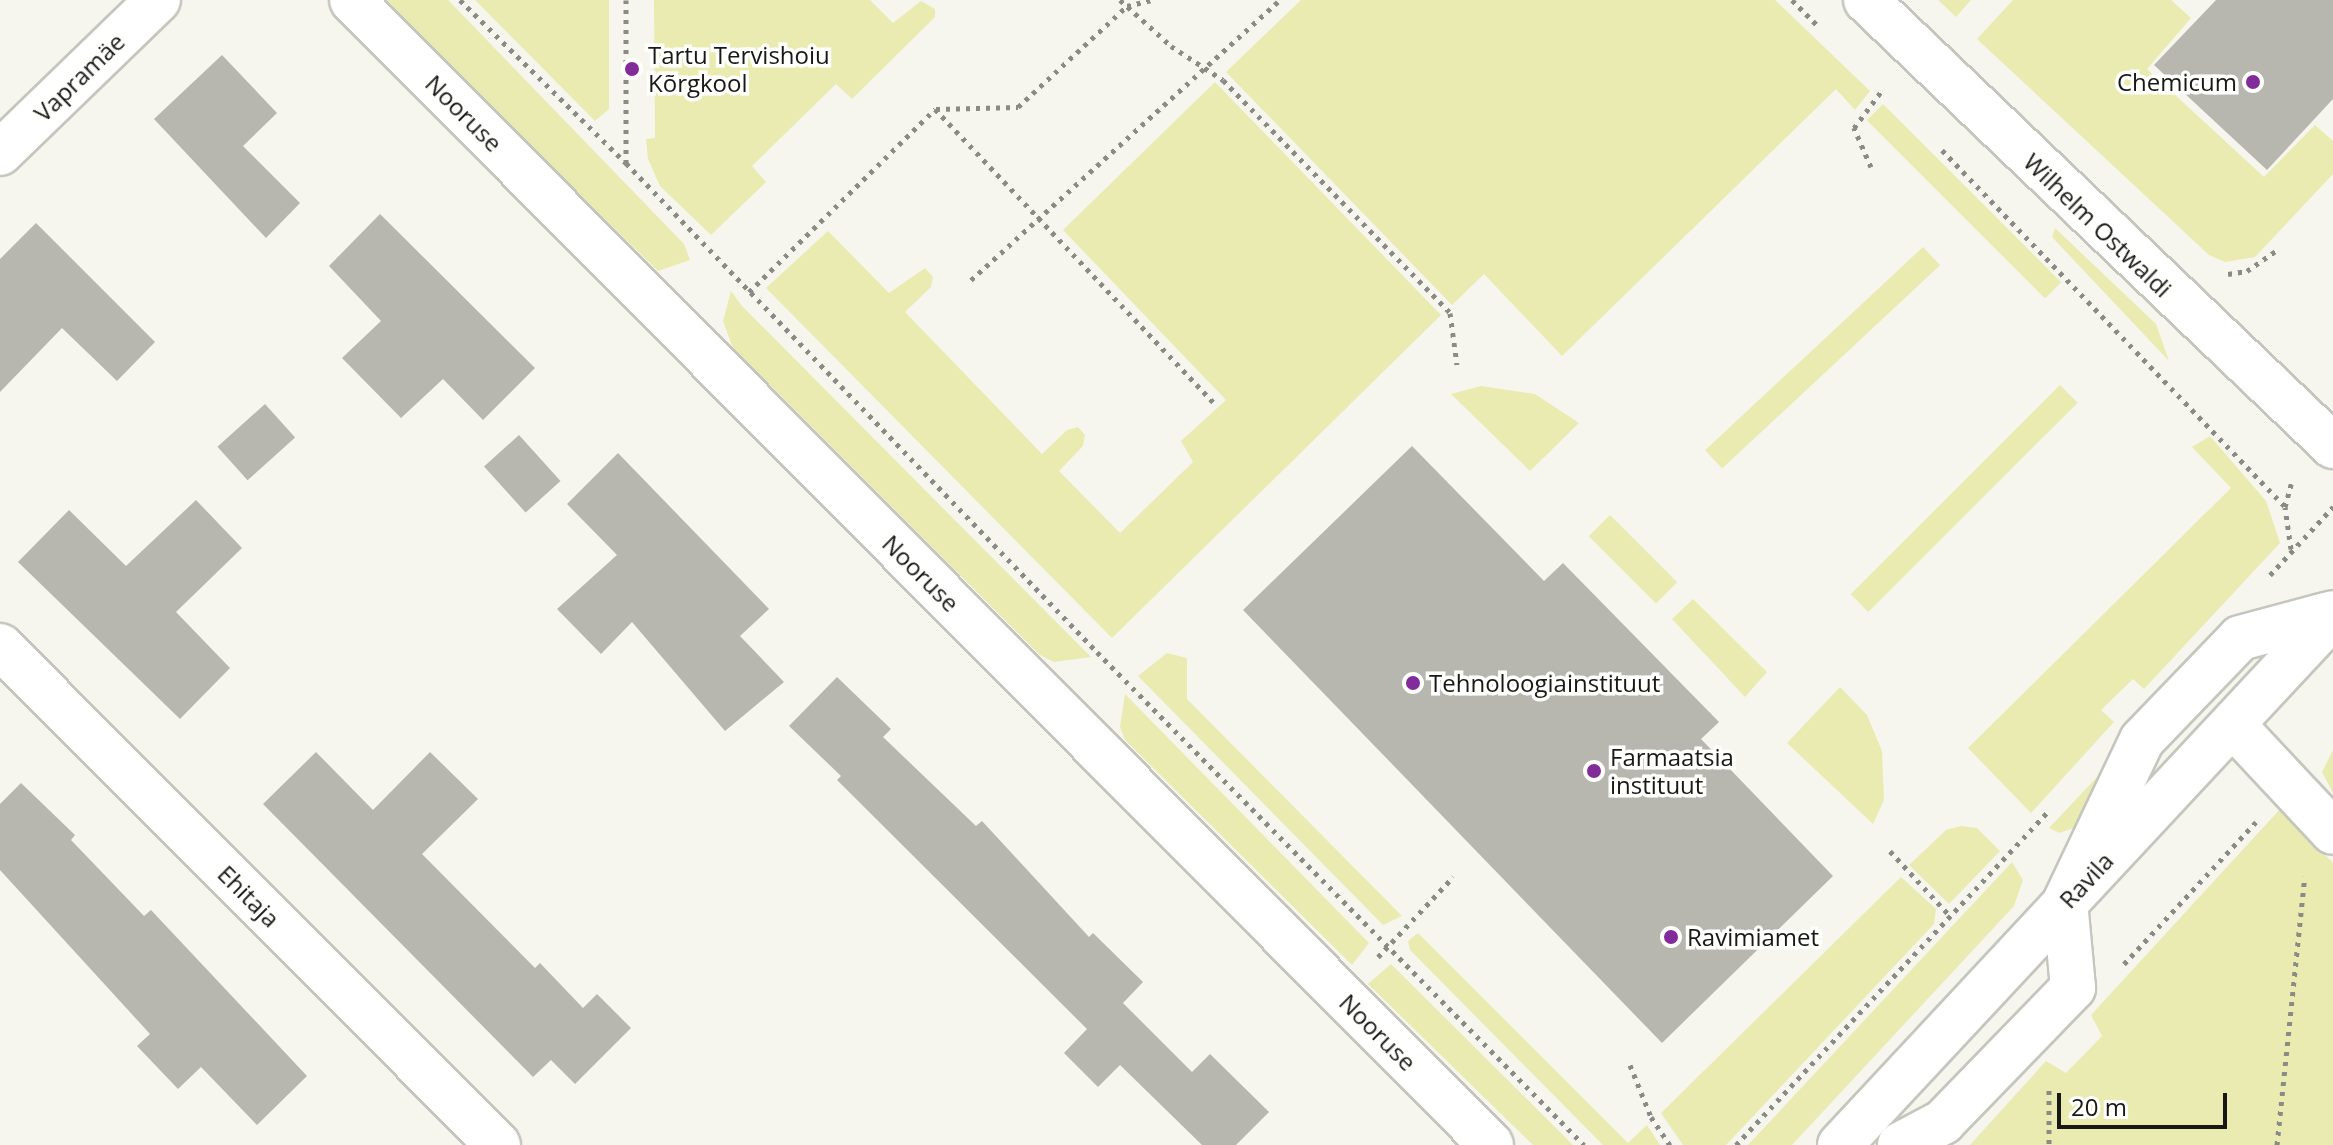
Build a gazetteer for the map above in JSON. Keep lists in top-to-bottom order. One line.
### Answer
{"streets":{"street":["Vapramäe","Nooruse","Wilhelm Ostwaldi","Ravila","Ehitaja"]},"places":["Tartu Tervishoiu Kõrgkool","Chemicum","Tehnoloogiainstituut","Farmaatsia instituut","Ravimiamet"],"scale_bar":"20 m"}
